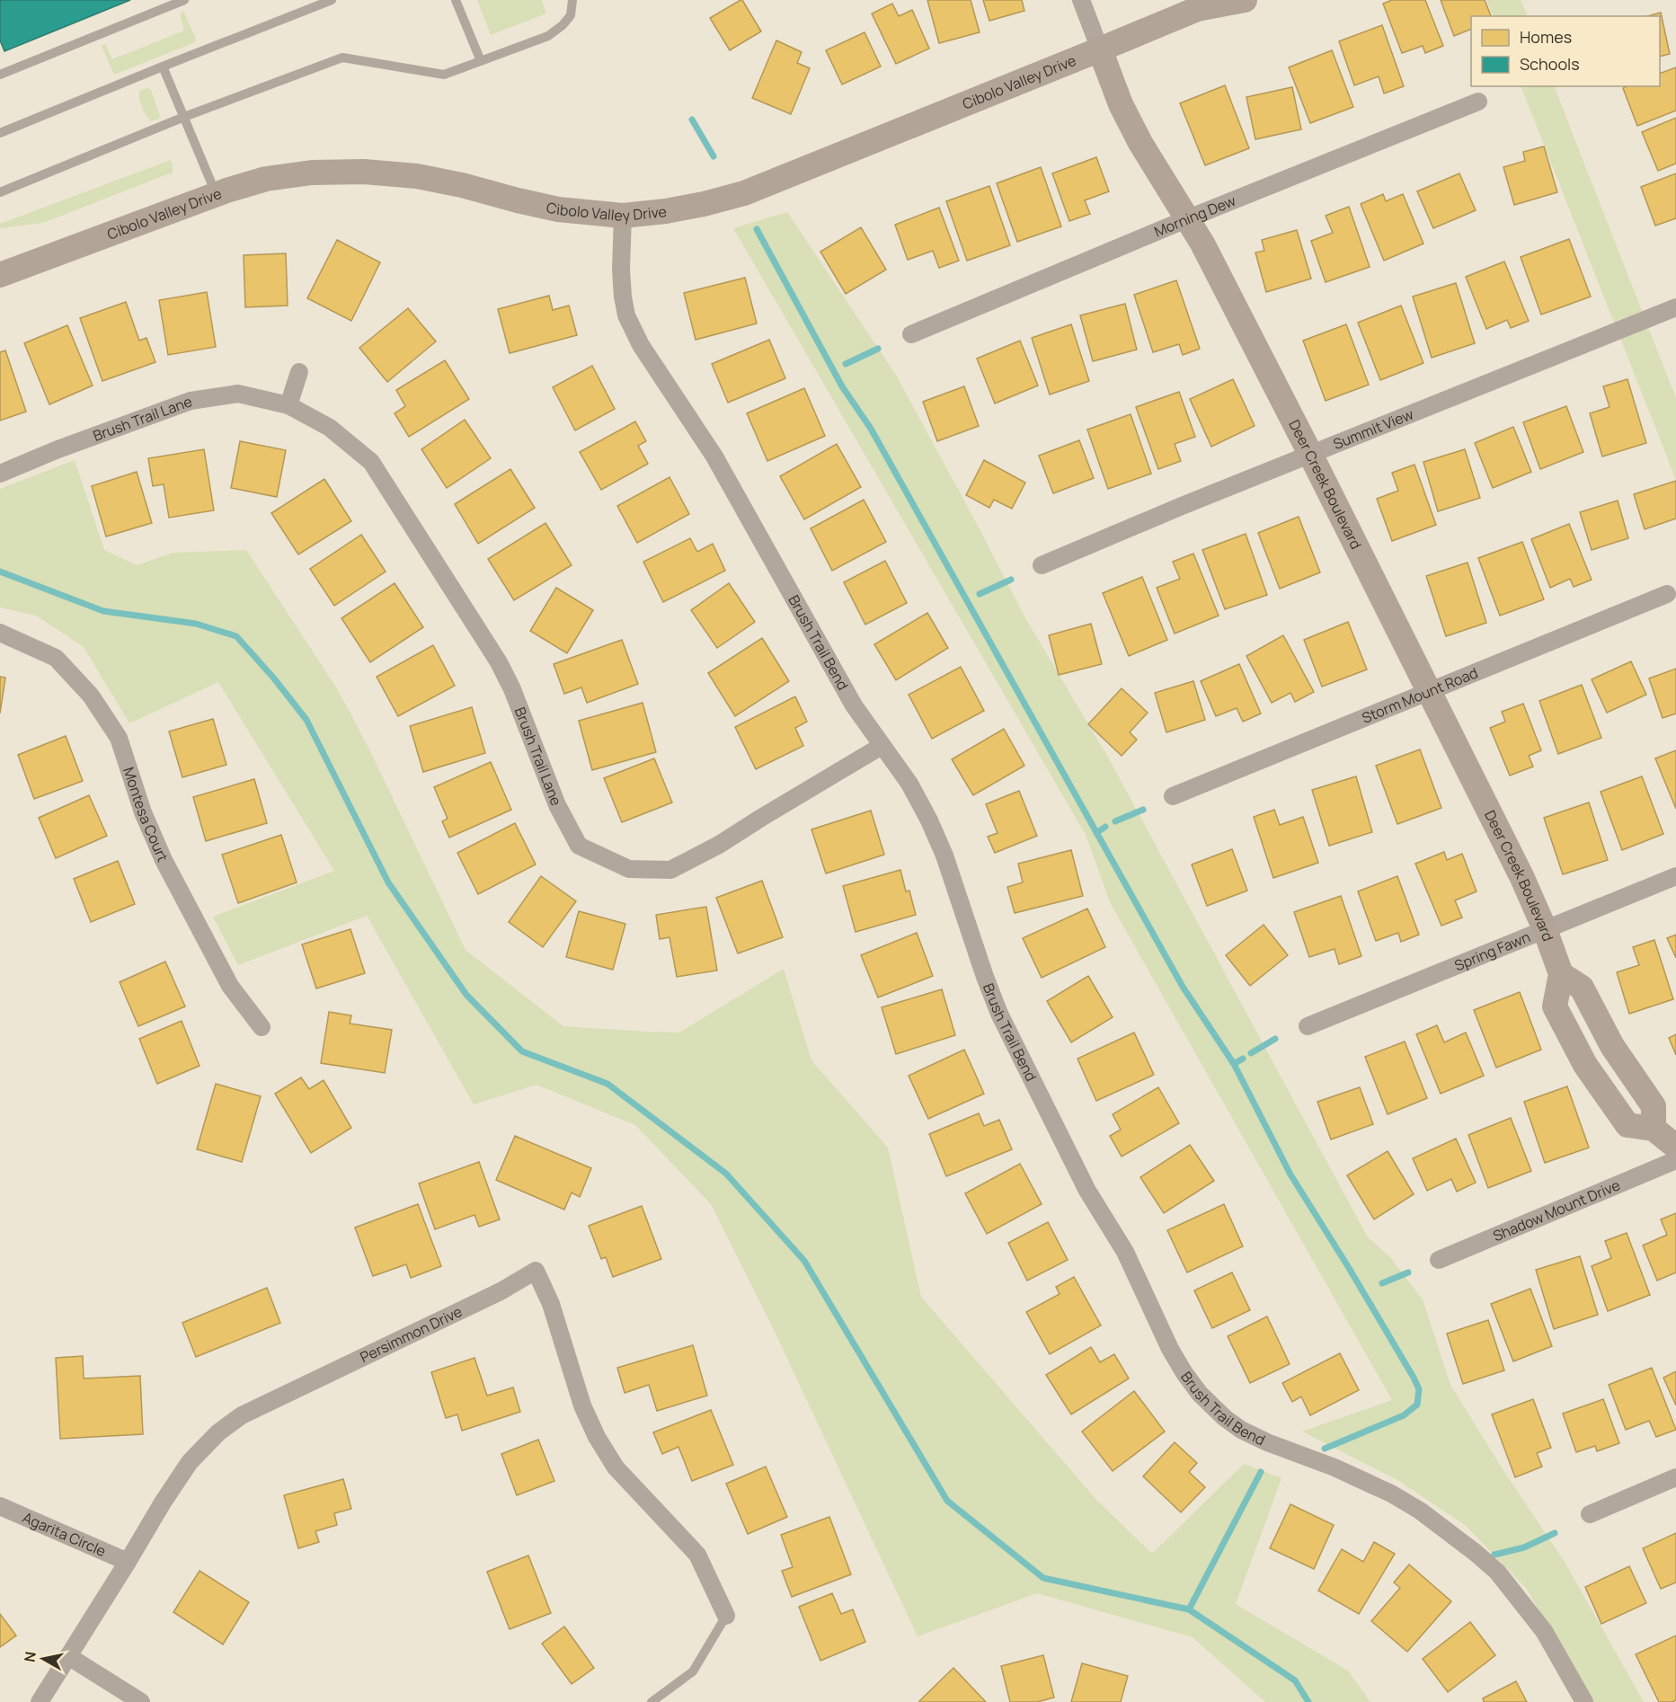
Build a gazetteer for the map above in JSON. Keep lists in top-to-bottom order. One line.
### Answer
{"streets":{"main road":["Cibolo Valley Drive","Deer Creek Boulevard"],"street":["Morning Dew","Brush Trail Lane","Summit View","Brush Trail Bend","Storm Mount Road","Montesa Court","Spring Fawn","Shadow Mount Drive","Persimmon Drive","Agarita Circle"]},"crossings":[["Cibolo Valley Drive","Deer Creek Boulevard"],["Cibolo Valley Drive","Brush Trail Bend"],["Morning Dew","Deer Creek Boulevard"],["Brush Trail Lane","Brush Trail Bend"],["Summit View","Deer Creek Boulevard"],["Deer Creek Boulevard","Storm Mount Road"],["Deer Creek Boulevard","Spring Fawn"],["Persimmon Drive","Agarita Circle"]],"legend":["Homes","Schools"],"north":"left"}
